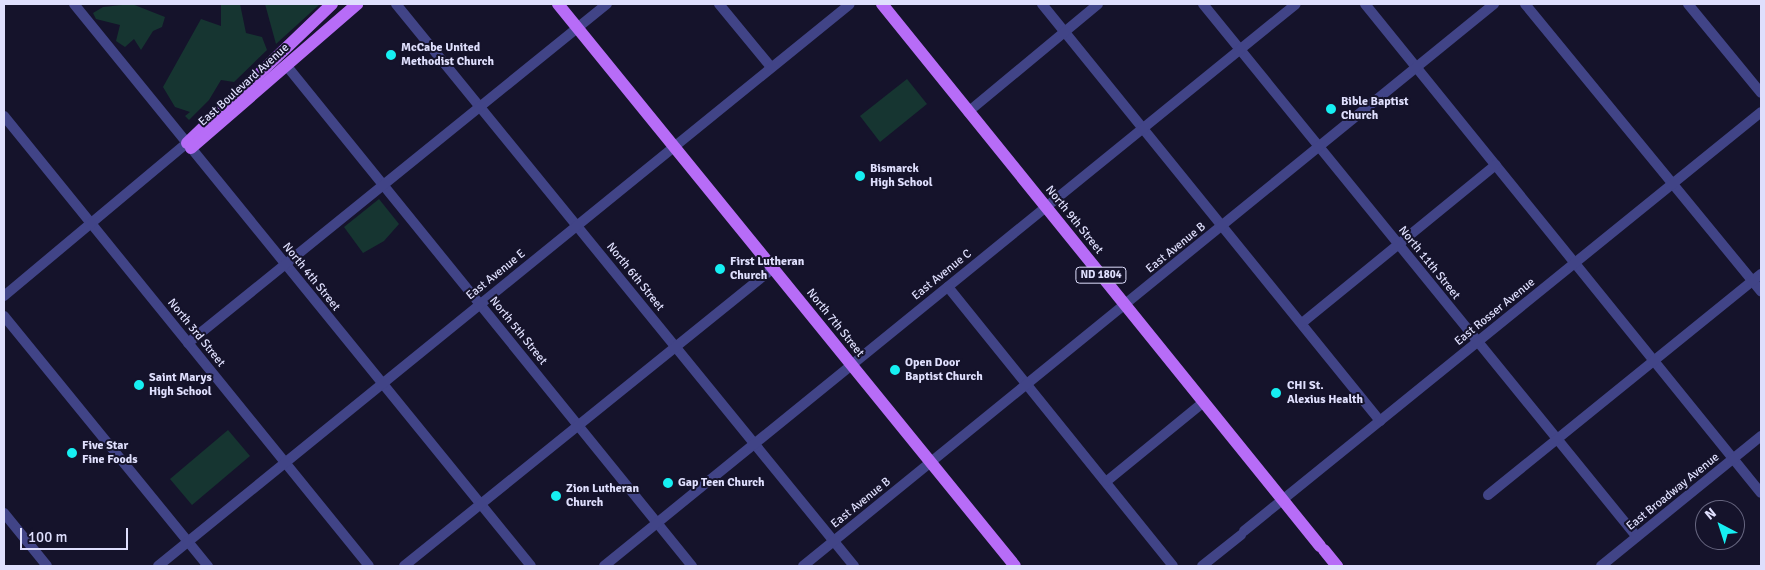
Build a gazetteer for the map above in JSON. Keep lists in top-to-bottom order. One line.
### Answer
{"streets":{"main road":["East Boulevard Avenue","North 9th Street","ND 1804","North 7th Street"],"street":["East Avenue B","North 11th Street","East Avenue E","East Avenue C","North 4th Street","North 6th Street","East Rosser Avenue","North 5th Street","North 3rd Street","East Broadway Avenue"]},"crossings":[["East Boulevard Avenue","North 4th Street"],["East Boulevard Avenue","North 5th Street"],["East Boulevard Avenue","North 3rd Street"],["North 9th Street","East Avenue B"],["North 9th Street","East Avenue C"],["North 9th Street","East Rosser Avenue"],["East Avenue B","North 11th Street"],["East Avenue B","North 6th Street"],["East Avenue B","North 7th Street"],["North 11th Street","East Avenue C"],["North 11th Street","East Rosser Avenue"],["North 11th Street","East Broadway Avenue"],["East Avenue E","North 4th Street"],["East Avenue E","North 6th Street"],["East Avenue E","North 7th Street"],["East Avenue E","North 5th Street"],["East Avenue E","North 3rd Street"],["East Avenue C","North 6th Street"],["East Avenue C","North 7th Street"],["East Avenue C","North 5th Street"]],"places":["McCabe United Methodist Church","Bible Baptist Church","Bismarck High School","First Lutheran Church","Open Door Baptist Church","Saint Marys High School","CHI St. Alexius Health","Five Star Fine Foods","Gap Teen Church","Zion Lutheran Church"],"scale_bar":"100 m","north":"top left"}
